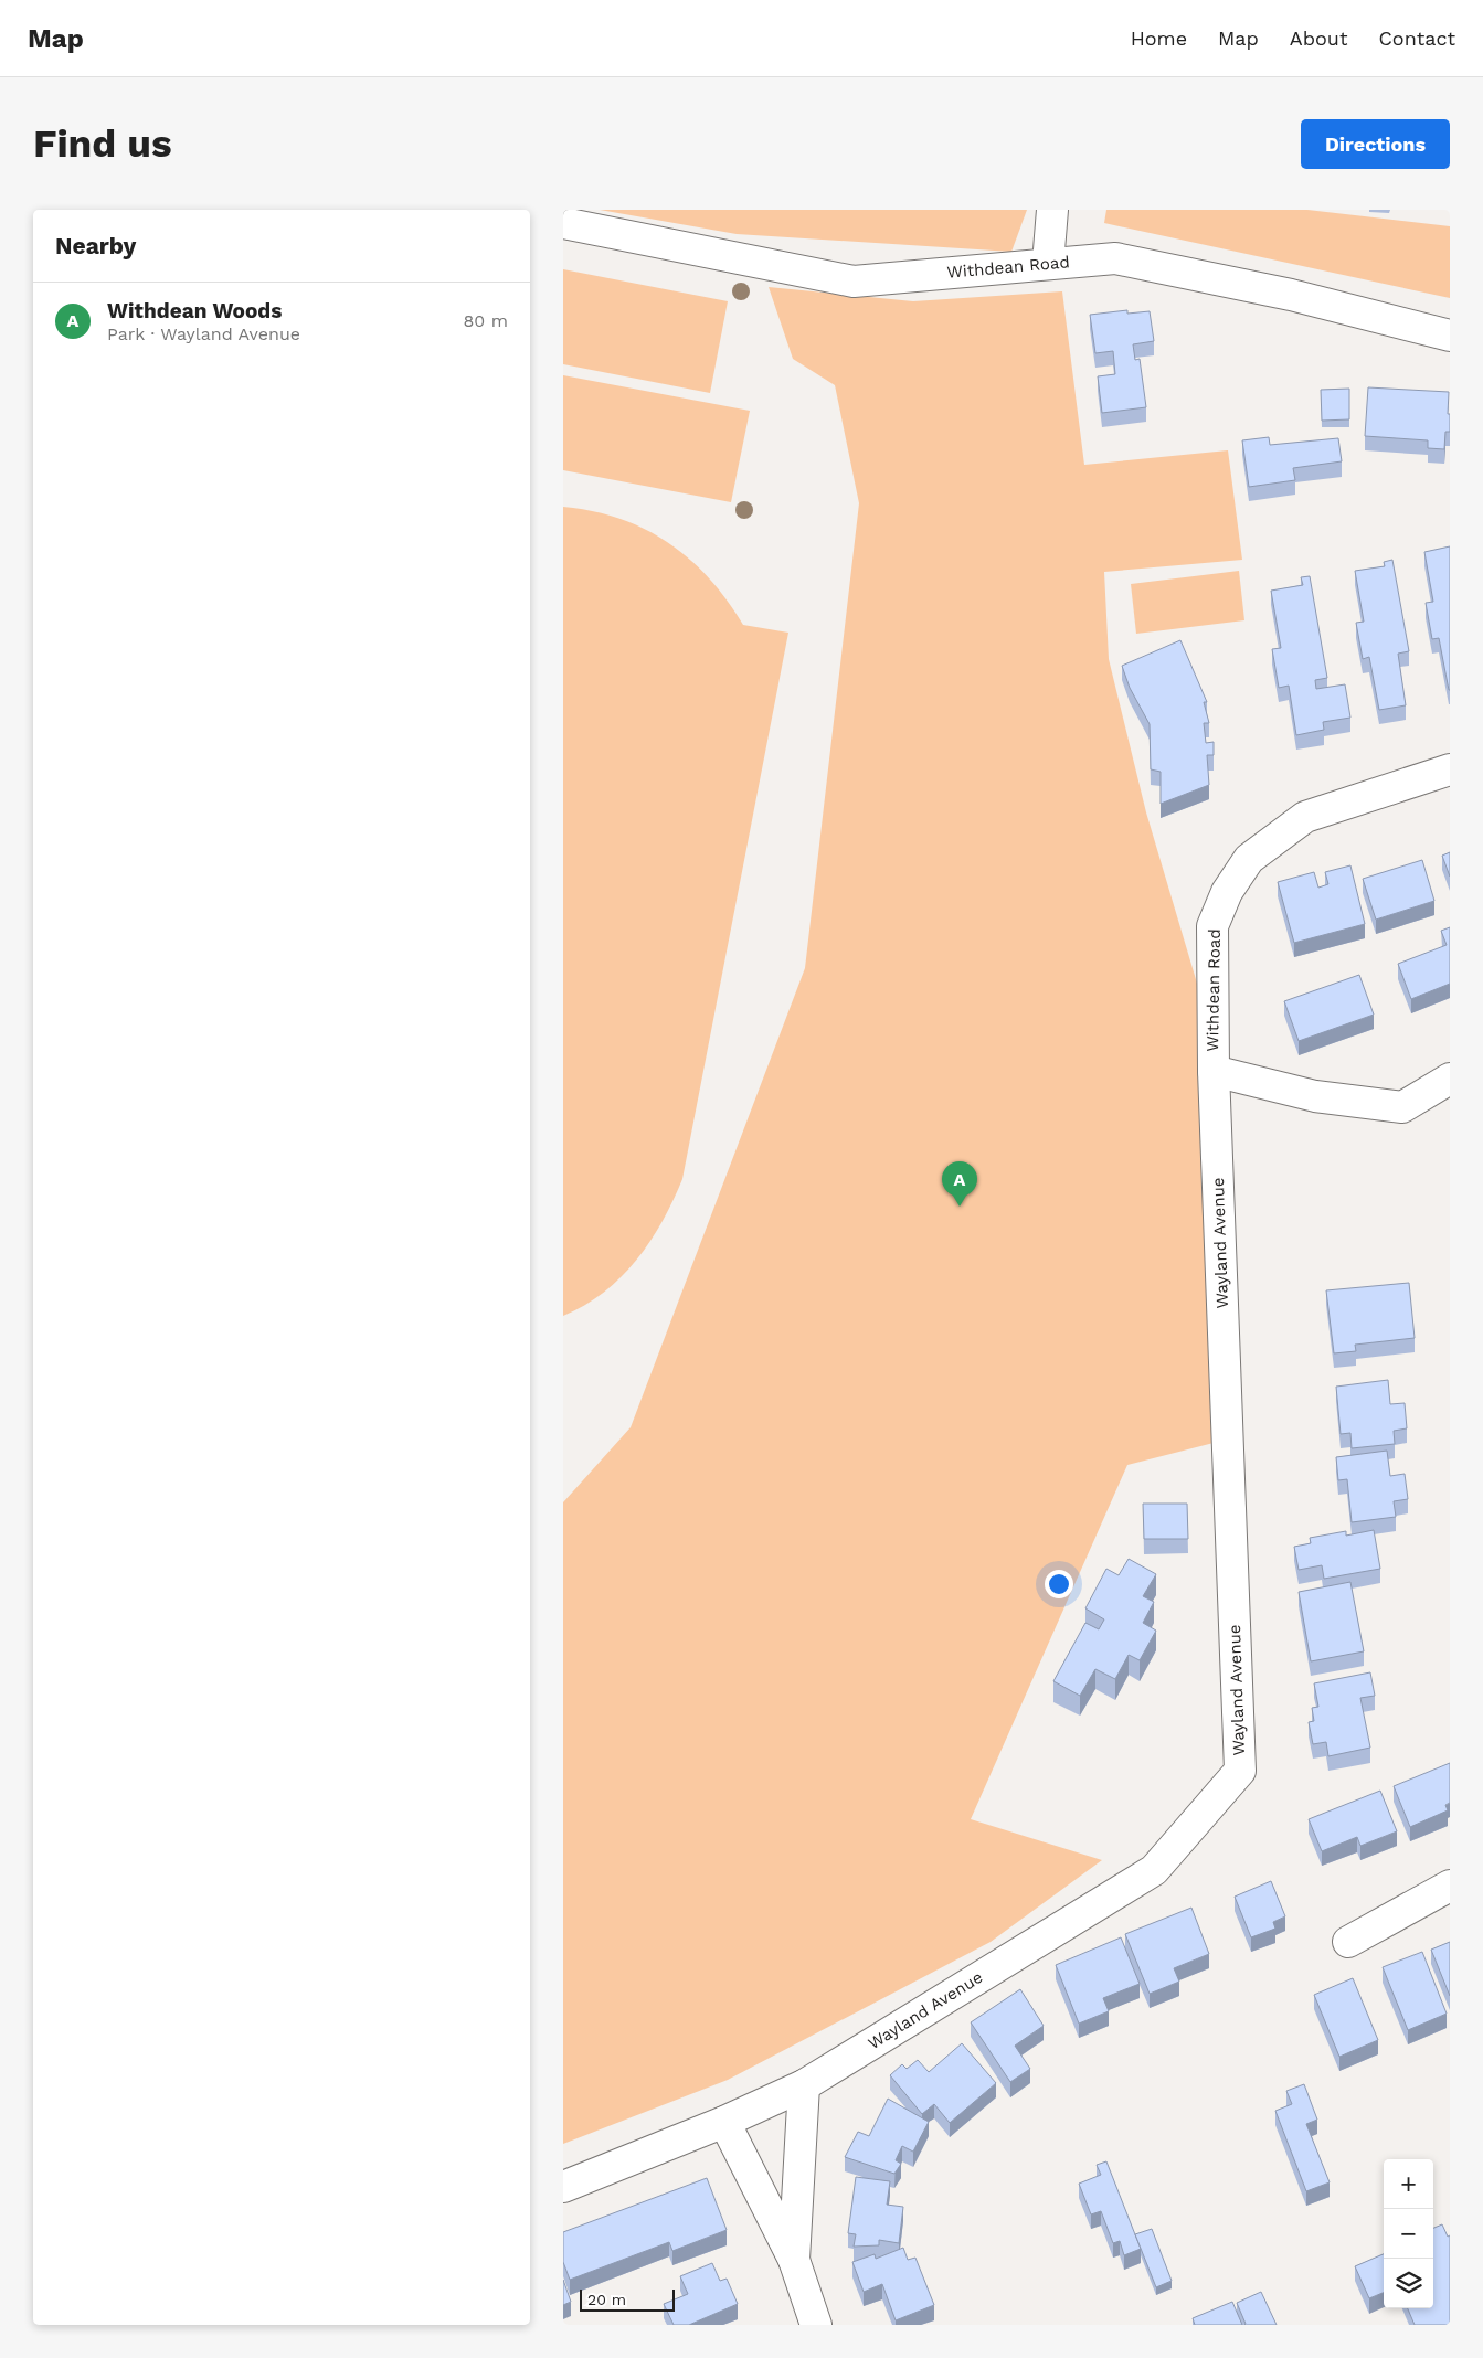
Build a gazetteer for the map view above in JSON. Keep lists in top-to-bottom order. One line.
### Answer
{"streets":{"street":["Withdean Road","Wayland Avenue"]},"crossings":[["Withdean Road","Wayland Avenue"]],"scale_bar":"20 m","page":{"header":"Map","nav":["Home","Map","About","Contact"],"buttons":"Directions","title":"Find us","heading":"Nearby","list":[{"mark":"A","name":"Withdean Woods","note":"Park · Wayland Avenue","value":"80 m"}],"pins":"A","map_buttons":["+","−"],"scale":"20 m"}}
